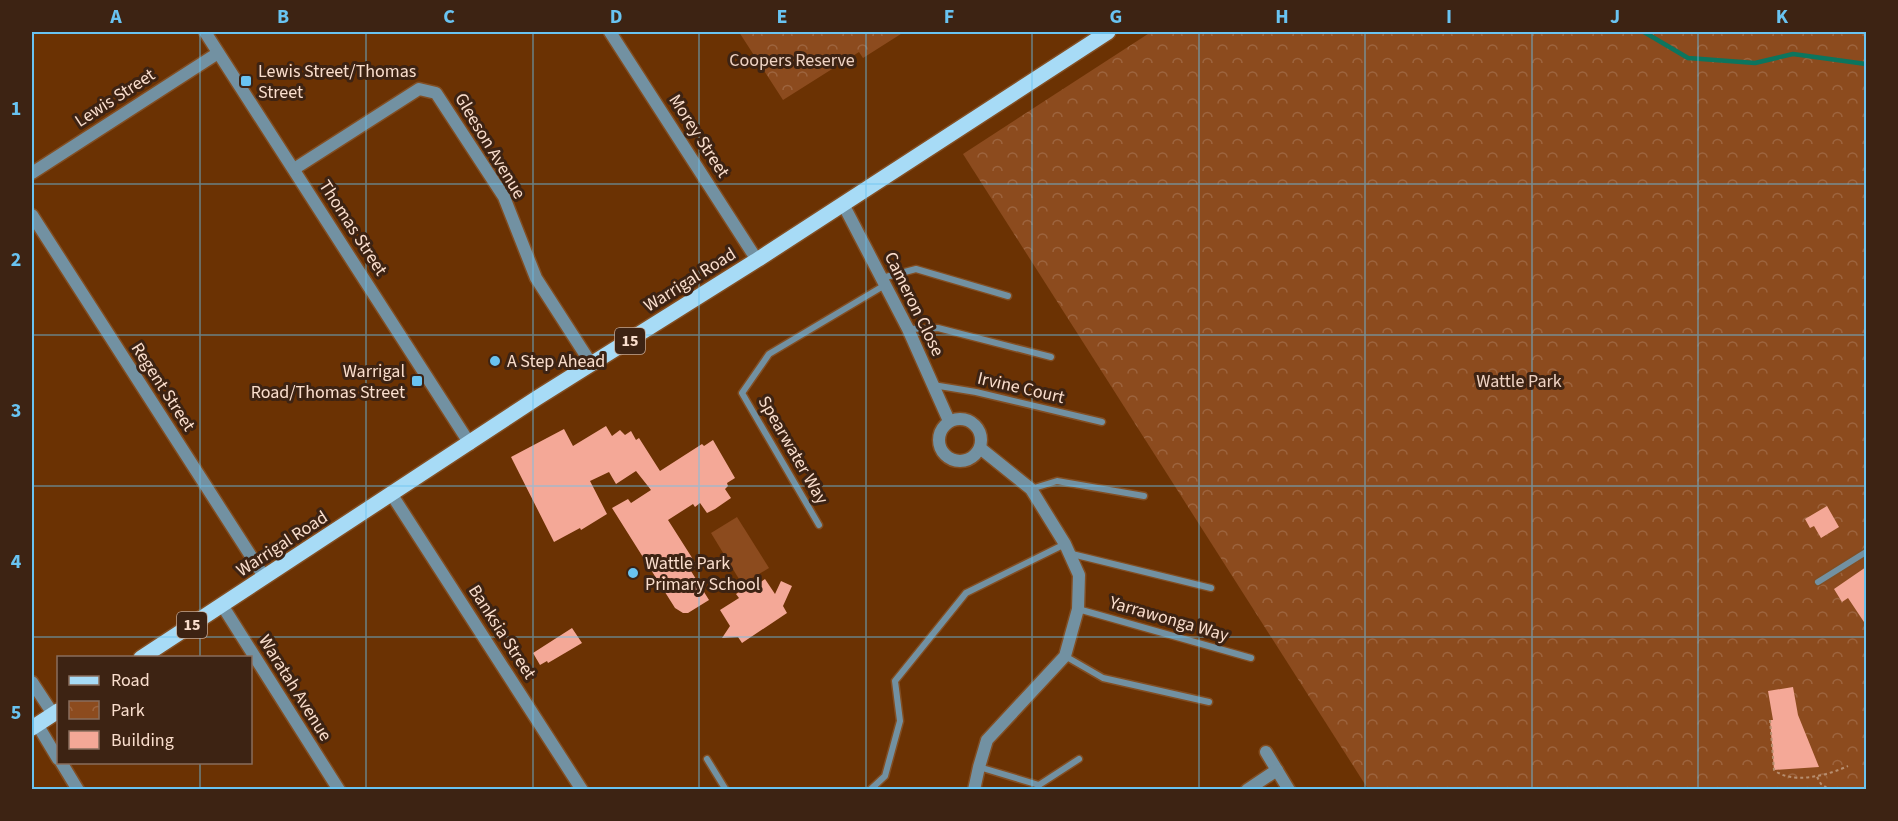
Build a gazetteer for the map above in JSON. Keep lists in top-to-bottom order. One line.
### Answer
{"streets":{"main road":["Warrigal Road","15"],"street":["Lewis Street","Morey Street","Gleeson Avenue","Thomas Street","Cameron Close","Regent Street","Banksia Street","Waratah Avenue"],"lane":["Irvine Court","Spearwater Way","Yarrawonga Way"]},"crossings":[["Lewis Street","Thomas Street"],["Morey Street","Warrigal Road"],["Gleeson Avenue","Thomas Street"],["Gleeson Avenue","Warrigal Road"],["Thomas Street","Warrigal Road"],["Warrigal Road","Cameron Close"],["Warrigal Road","Regent Street"],["Warrigal Road","Banksia Street"],["Warrigal Road","Waratah Avenue"],["Cameron Close","Irvine Court"],["Cameron Close","Spearwater Way"]],"parks":["Coopers Reserve","Wattle Park"],"places":{"transit":["Lewis Street/Thomas Street","Warrigal Road/Thomas Street"],"other":["A Step Ahead","Wattle Park Primary School"]},"legend":["Road","Park","Building"],"grid":{"columns":["A","B","C","D","E","F","G","H","I","J","K"],"rows":["1","2","3","4","5"]}}
